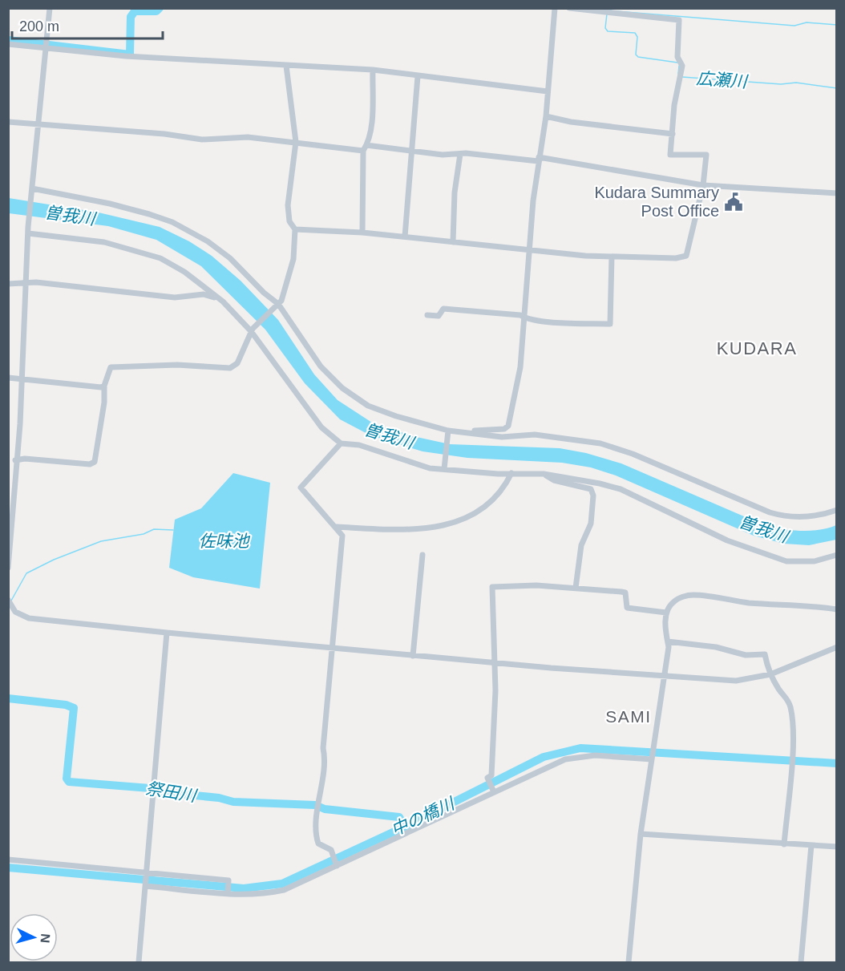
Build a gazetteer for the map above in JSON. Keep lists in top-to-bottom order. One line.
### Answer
{"districts":["KUDARA","SAMI"],"water":["広瀬川","曽我川","佐味池","祭田川","中の橋川"],"places":{"public building":["Kudara Summary Post Office"]},"scale_bar":"200 m","north":"right"}
